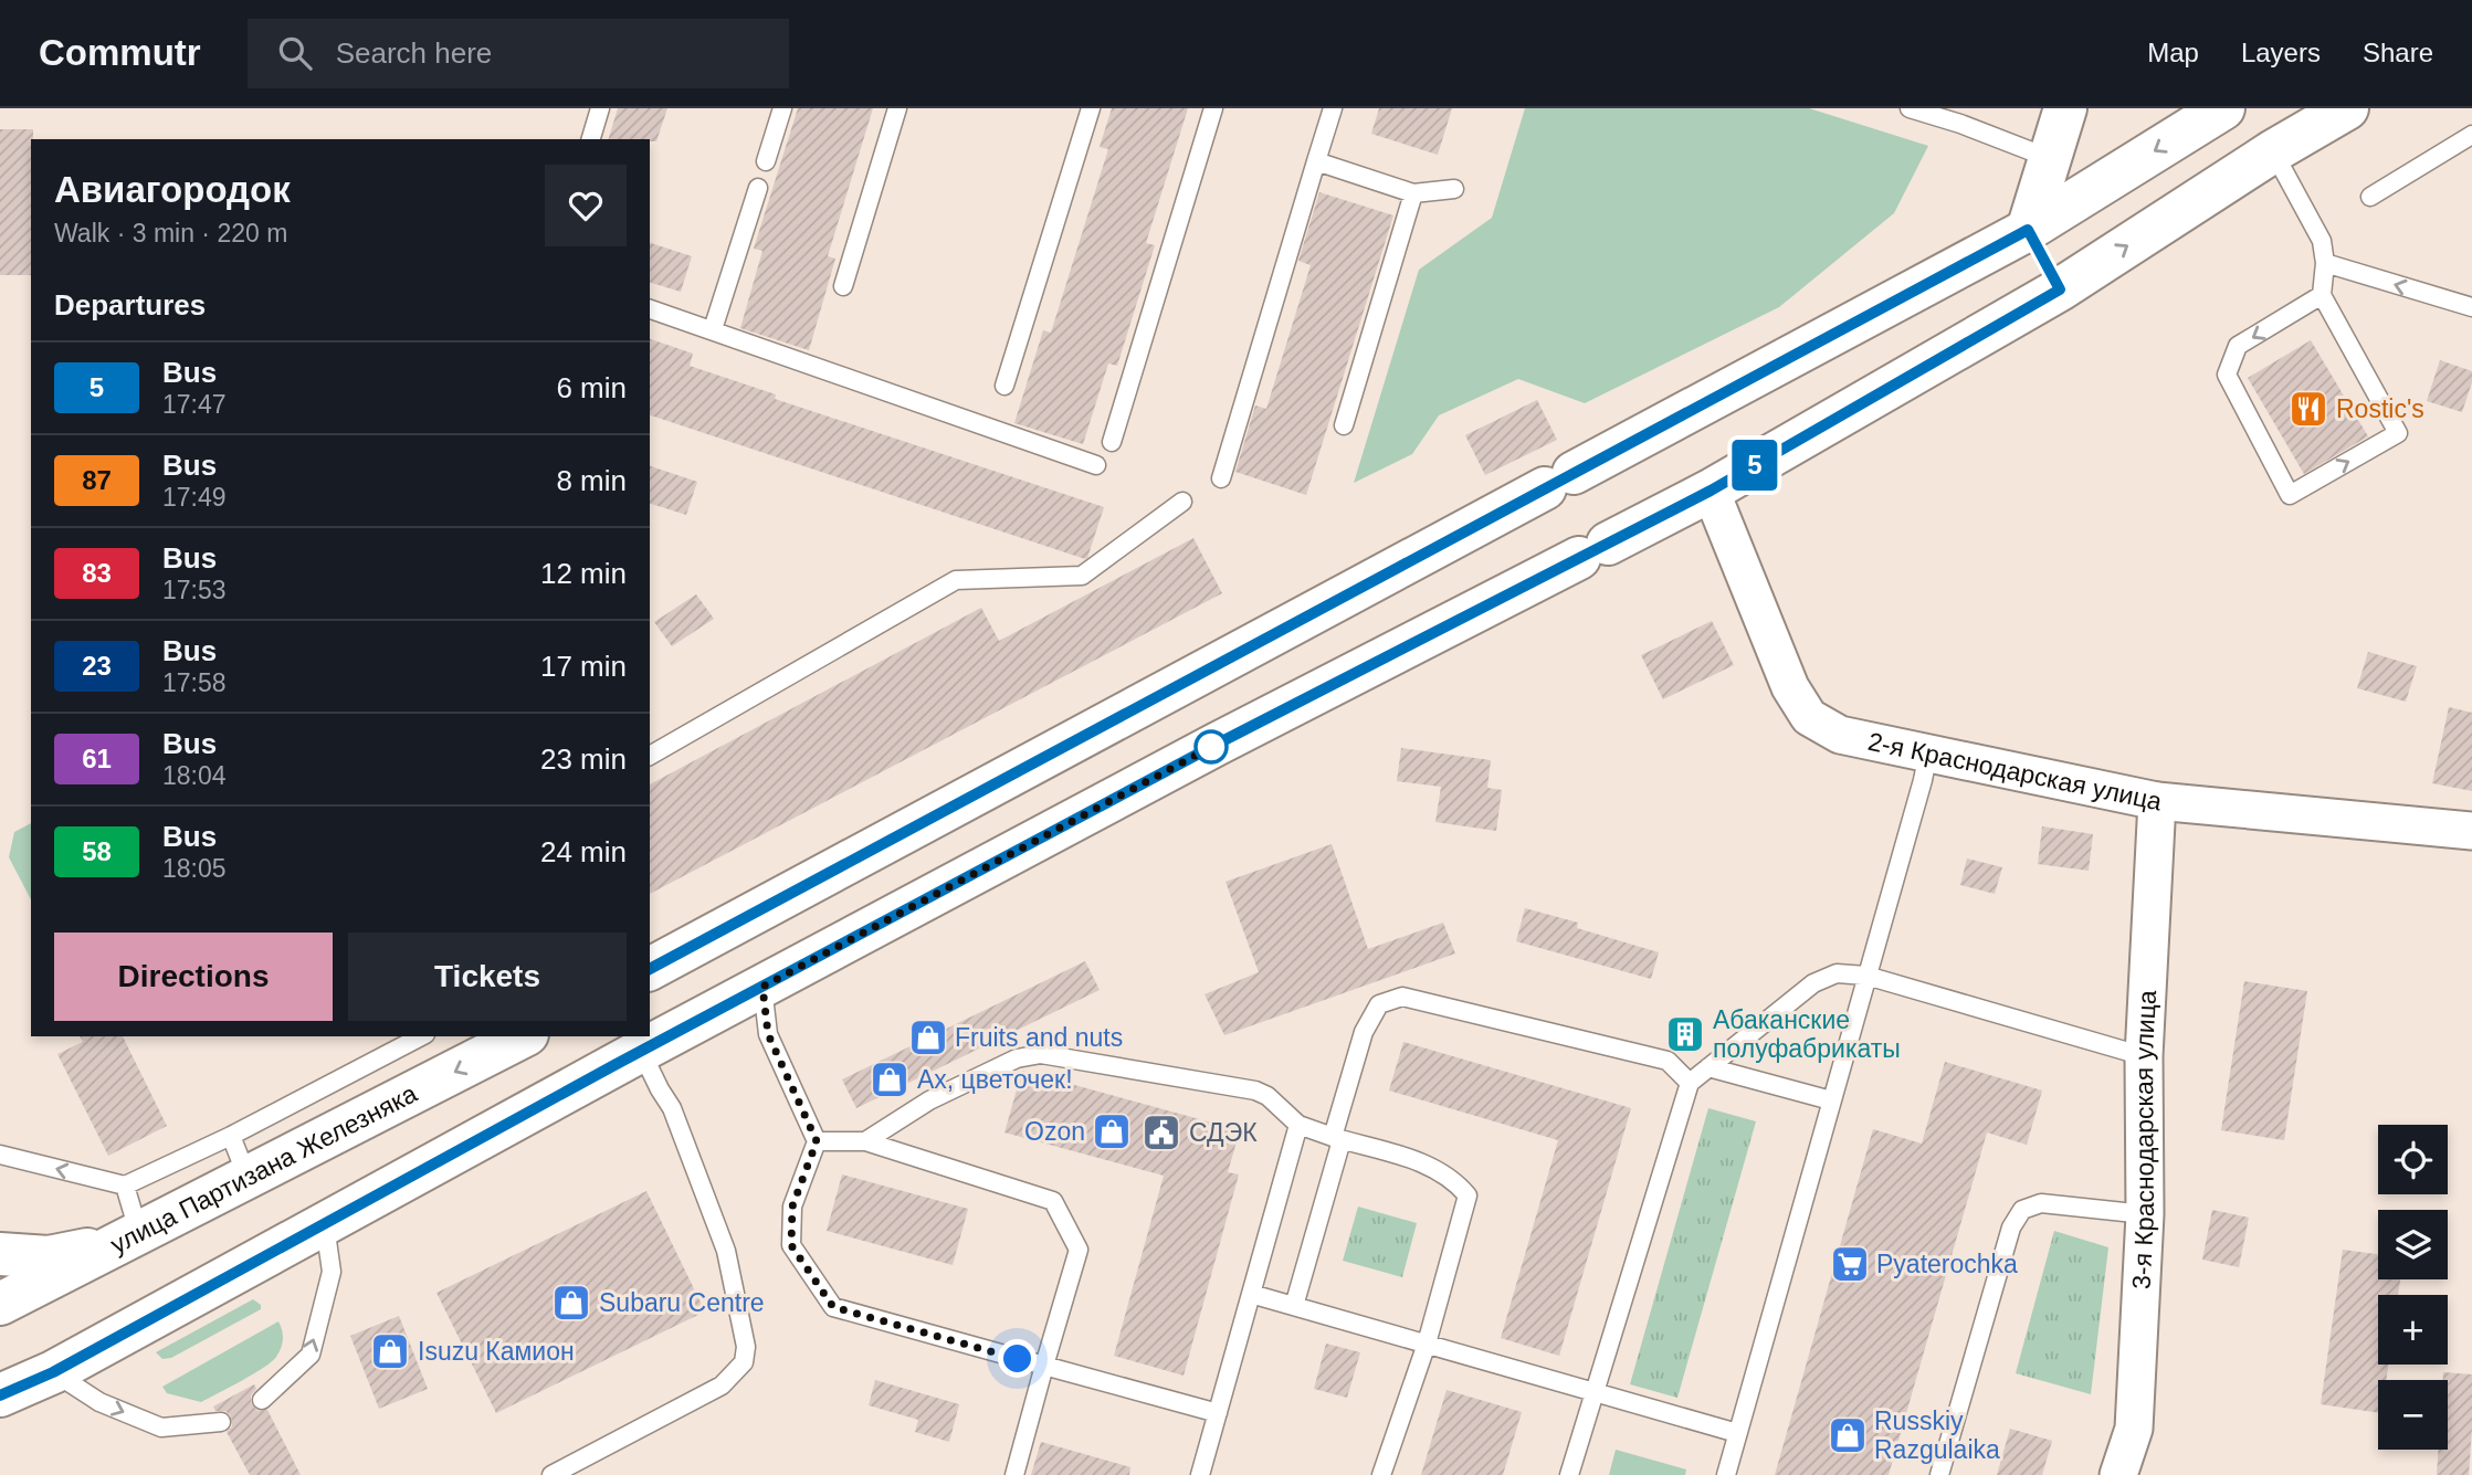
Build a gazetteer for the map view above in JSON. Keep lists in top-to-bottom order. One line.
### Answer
{"streets":{"main road":["улица Партизана Железняка"],"street":["2-я Краснодарская улица","3-я Краснодарская улица"]},"crossings":[["2-я Краснодарская улица","3-я Краснодарская улица"]],"places":{"restaurant":["Rostic's"],"building":["Абаканские полуфабрикаты"],"shop":["Fruits and nuts","Ах, цветочек!","Ozon","Subaru Centre","Isuzu Камион","Russkiy Razgulaika"],"public building":["СДЭК"],"supermarket":["Pyaterochka"]},"lines":["bus line 5"],"page":{"header":"Commutr","search":"Search here","nav":["Map","Layers","Share"],"on_map":"5","heading":[["Авиагородок","Walk · 3 min · 220 m"],"Departures"],"list":[{"mark":"5","name":"Bus","note":"17:47","value":"6 min"},{"mark":"87","name":"Bus","note":"17:49","value":"8 min"},{"mark":"83","name":"Bus","note":"17:53","value":"12 min"},{"mark":"23","name":"Bus","note":"17:58","value":"17 min"},{"mark":"61","name":"Bus","note":"18:04","value":"23 min"},{"mark":"58","name":"Bus","note":"18:05","value":"24 min"}],"buttons":["Directions","Tickets"],"map_buttons":["+","−"]}}
